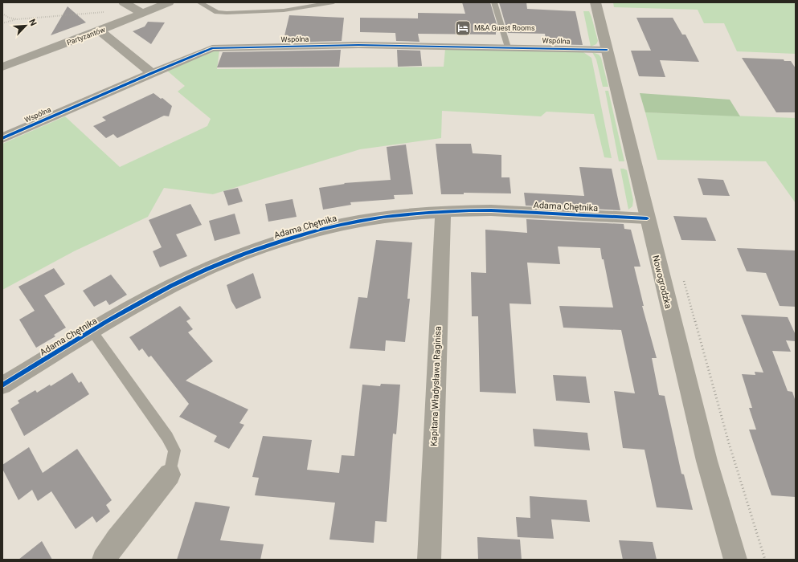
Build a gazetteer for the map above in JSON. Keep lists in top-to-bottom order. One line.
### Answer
{"streets":{"street":["Partyzantów","Wspólna","Adama Chętnika","Nowogrodzka","Kapitana Władysława Raginisa"]},"crossings":[["Wspólna","Nowogrodzka"],["Adama Chętnika","Nowogrodzka"],["Adama Chętnika","Kapitana Władysława Raginisa"]],"places":{"hotel":["M&A Guest Rooms"]},"north":"top right"}
